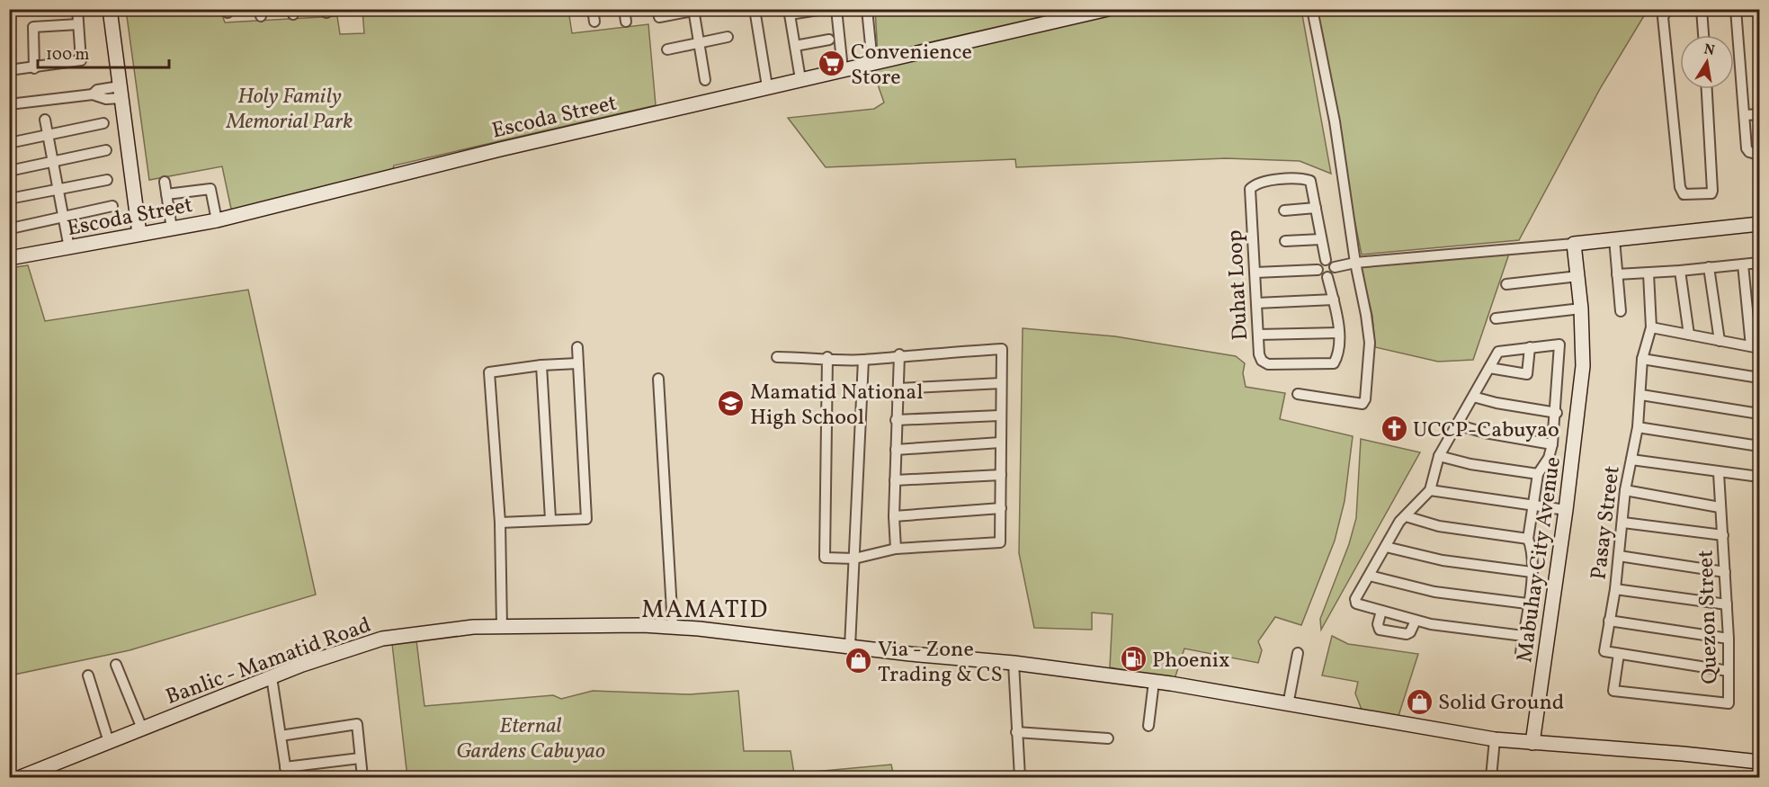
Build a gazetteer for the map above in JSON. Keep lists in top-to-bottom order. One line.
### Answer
{"streets":{"street":["Escoda Street","Duhat Loop","Pasay Street","Mabuhay City Avenue","Quezon Street","Banlic - Mamatid Road"]},"crossings":[["Pasay Street","Quezon Street"],["Mabuhay City Avenue","Banlic - Mamatid Road"]],"districts":["MAMATID"],"parks":["Holy Family Memorial Park","Eternal Gardens Cabuyao"],"places":{"supermarket":["Convenience Store"],"school or university":["Mamatid National High School"],"church":["UCCP-Cabuyao"],"fuel station":["Phoenix"],"shop":["Via - Zone Trading & CS","Solid Ground"]},"scale_bar":"100 m","north":"top"}
